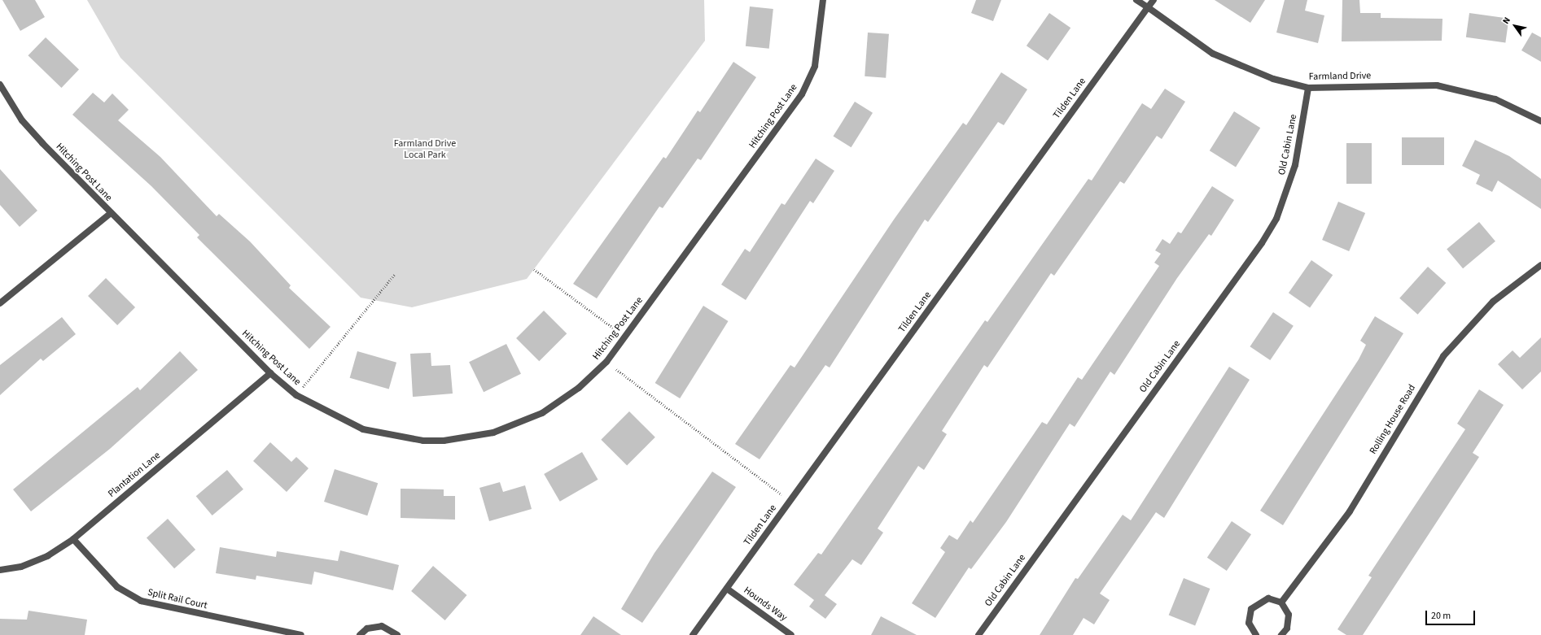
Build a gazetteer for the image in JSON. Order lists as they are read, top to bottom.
{
  "streets": {
    "street": [
      "Farmland Drive",
      "Tilden Lane",
      "Hitching Post Lane",
      "Old Cabin Lane",
      "Rolling House Road",
      "Plantation Lane",
      "Split Rail Court",
      "Hounds Way"
    ]
  },
  "crossings": [
    ["Farmland Drive", "Tilden Lane"],
    ["Farmland Drive", "Old Cabin Lane"],
    ["Tilden Lane", "Hounds Way"],
    ["Hitching Post Lane", "Plantation Lane"],
    ["Plantation Lane", "Split Rail Court"]
  ],
  "parks": ["Farmland Drive Local Park"],
  "scale_bar": "20 m",
  "north": "top left"
}
